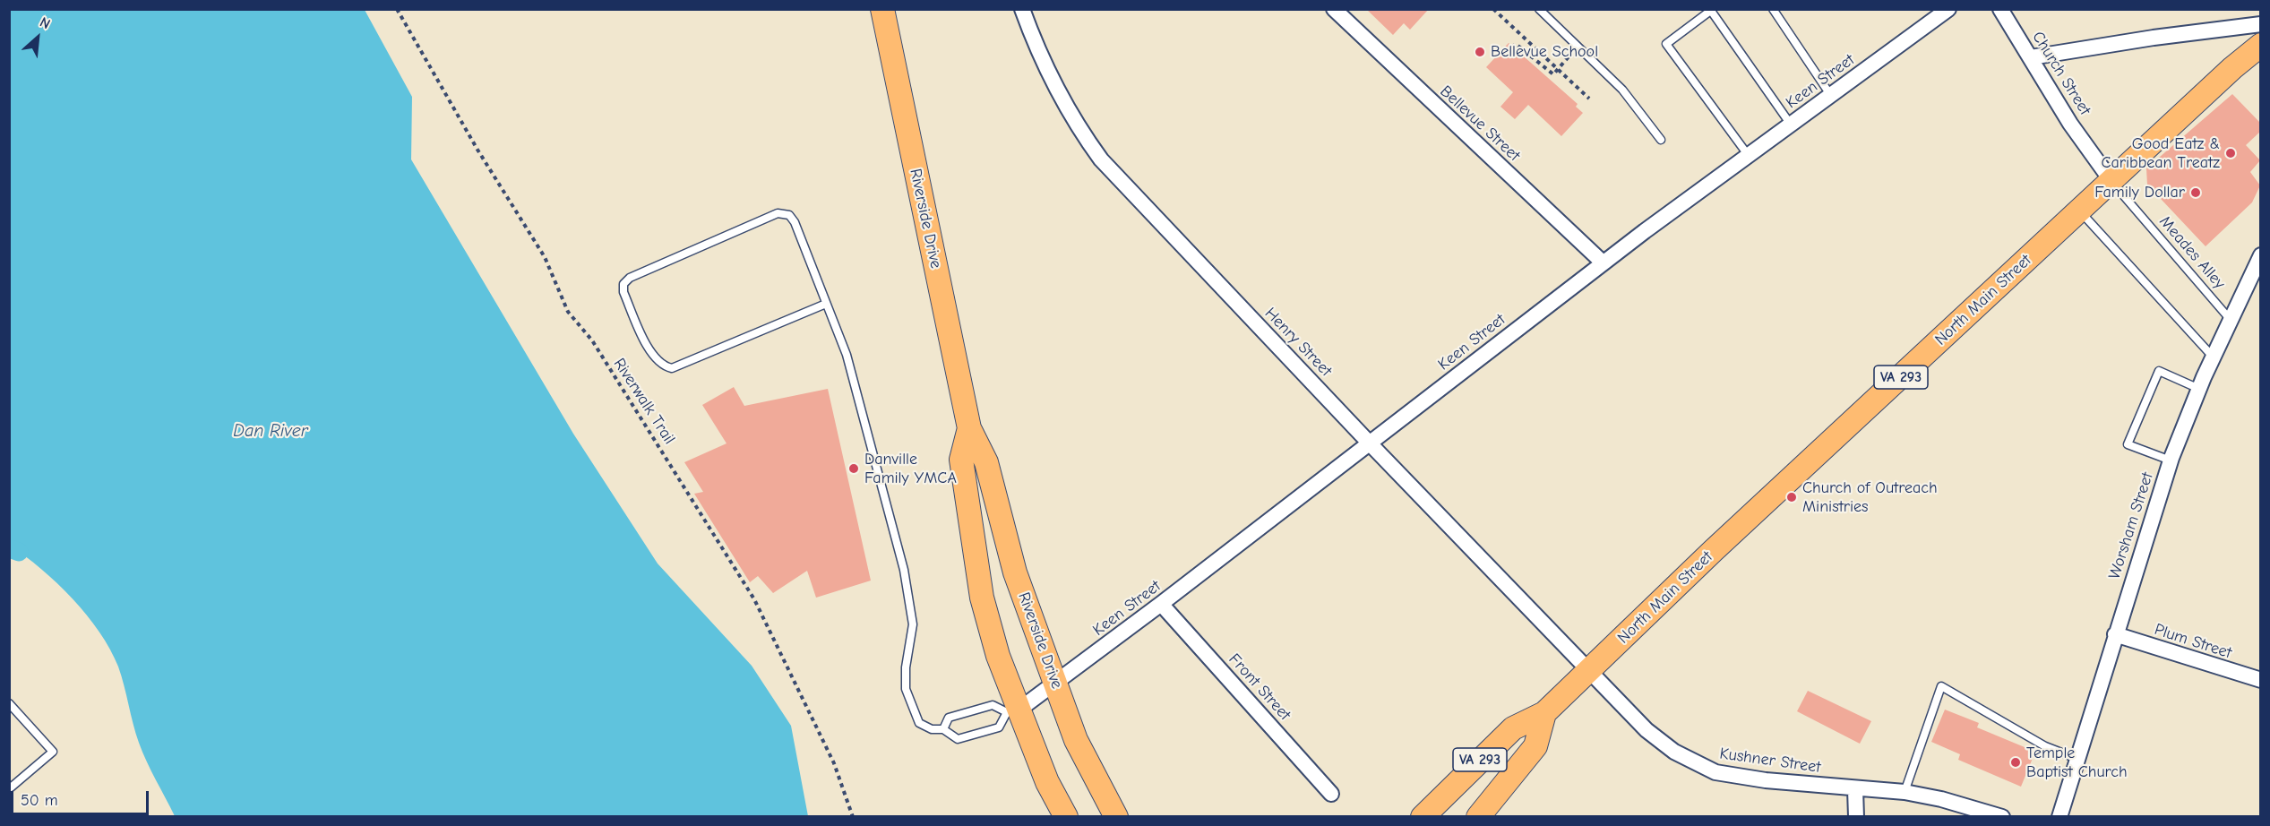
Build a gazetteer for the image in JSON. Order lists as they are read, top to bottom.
{
  "streets": {
    "main road": ["Riverside Drive", "North Main Street", "VA 293"],
    "street": [
      "Church Street",
      "Keen Street",
      "Bellevue Street",
      "Henry Street",
      "Worsham Street",
      "Plum Street",
      "Front Street",
      "Kushner Street"
    ],
    "lane": ["Meades Alley"],
    "path": ["Riverwalk Trail"]
  },
  "crossings": [
    ["Church Street", "Meades Alley"],
    ["Church Street", "North Main Street"],
    ["Keen Street", "Bellevue Street"],
    ["Keen Street", "Riverside Drive"],
    ["Keen Street", "Henry Street"],
    ["Keen Street", "Front Street"],
    ["Meades Alley", "North Main Street"],
    ["Meades Alley", "Worsham Street"],
    ["North Main Street", "Henry Street"],
    ["North Main Street", "Kushner Street"],
    ["Henry Street", "Kushner Street"],
    ["Worsham Street", "Plum Street"]
  ],
  "water": ["Dan River"],
  "places": [
    "Bellevue School",
    "Good Eatz & Caribbean Treatz",
    "Family Dollar",
    "Danville Family YMCA",
    "Church of Outreach Ministries",
    "Temple Baptist Church"
  ],
  "scale_bar": "50 m",
  "north": "top right"
}
